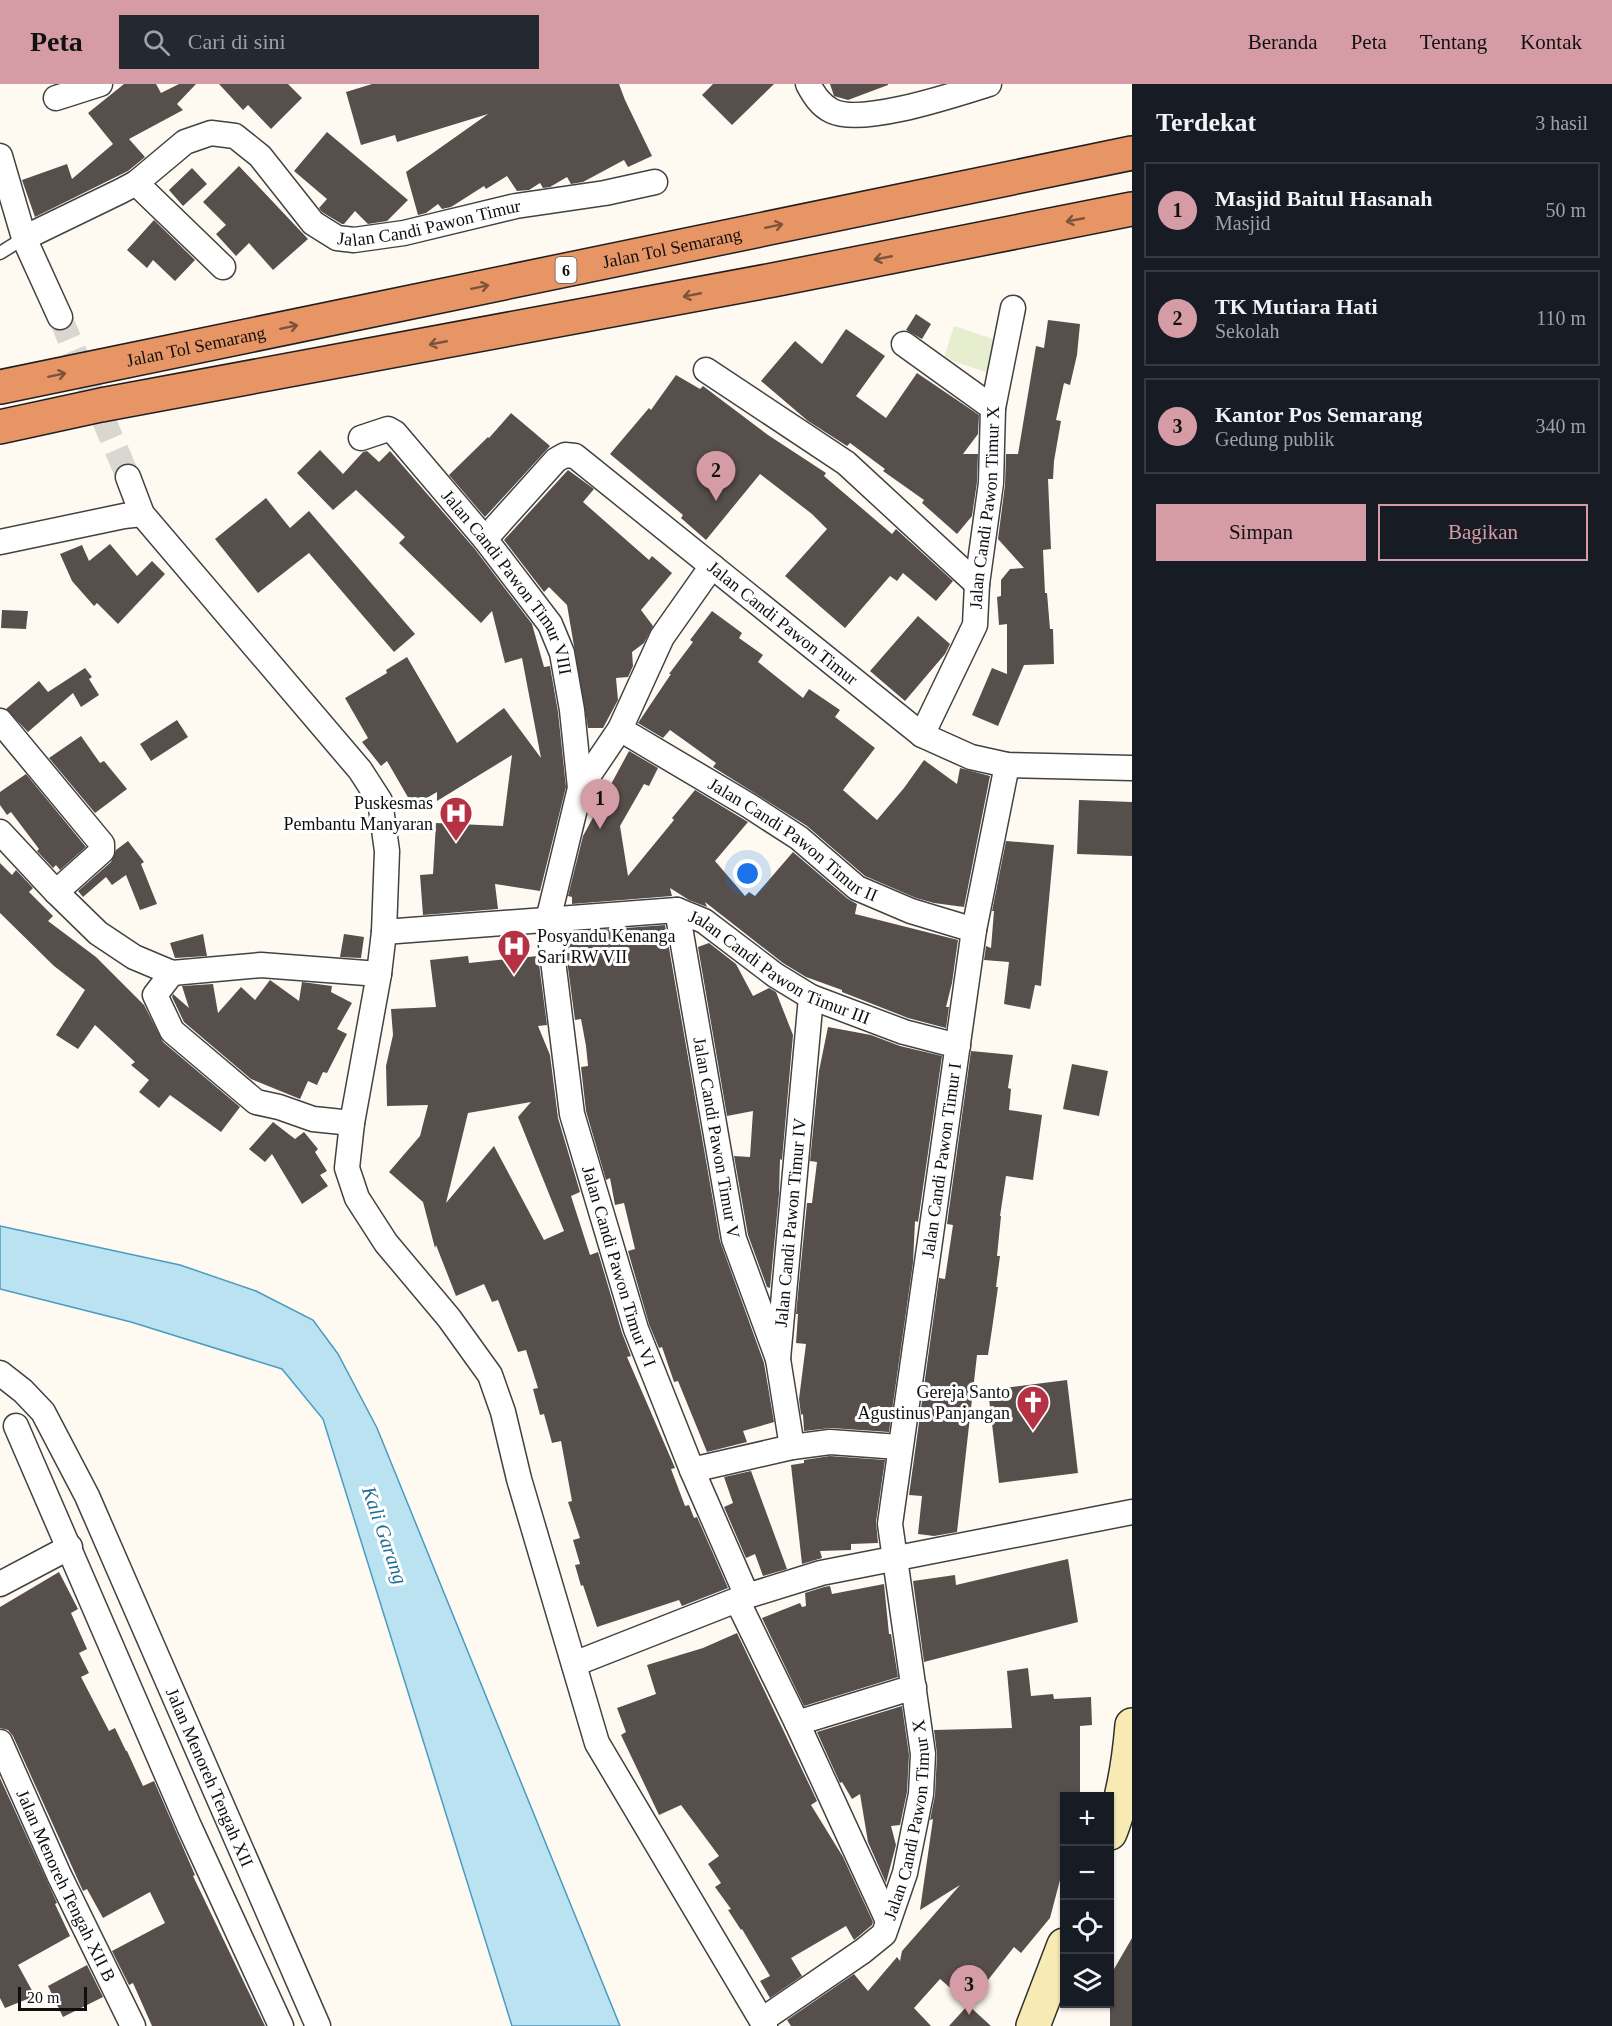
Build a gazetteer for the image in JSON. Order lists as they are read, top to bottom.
{
  "streets": {
    "highway": ["Jalan Tol Semarang", "6"],
    "street": [
      "Jalan Candi Pawon Timur",
      "Jalan Candi Pawon Timur X",
      "Jalan Candi Pawon Timur VIII",
      "Jalan Candi Pawon Timur II",
      "Jalan Candi Pawon Timur III",
      "Jalan Candi Pawon Timur V",
      "Jalan Candi Pawon Timur I",
      "Jalan Candi Pawon Timur IV",
      "Jalan Candi Pawon Timur VI",
      "Jalan Menoreh Tengah XII",
      "Jalan Menoreh Tengah XII B"
    ]
  },
  "crossings": [
    ["Jalan Candi Pawon Timur", "Jalan Candi Pawon Timur X"],
    ["Jalan Candi Pawon Timur", "Jalan Candi Pawon Timur VIII"],
    ["Jalan Candi Pawon Timur", "Jalan Candi Pawon Timur I"],
    ["Jalan Candi Pawon Timur X", "Jalan Candi Pawon Timur I"],
    ["Jalan Candi Pawon Timur X", "Jalan Candi Pawon Timur VI"],
    ["Jalan Candi Pawon Timur VIII", "Jalan Candi Pawon Timur II"],
    ["Jalan Candi Pawon Timur VIII", "Jalan Candi Pawon Timur III"],
    ["Jalan Candi Pawon Timur VIII", "Jalan Candi Pawon Timur VI"],
    ["Jalan Candi Pawon Timur II", "Jalan Candi Pawon Timur I"],
    ["Jalan Candi Pawon Timur III", "Jalan Candi Pawon Timur V"],
    ["Jalan Candi Pawon Timur III", "Jalan Candi Pawon Timur I"],
    ["Jalan Candi Pawon Timur III", "Jalan Candi Pawon Timur IV"],
    ["Jalan Candi Pawon Timur III", "Jalan Candi Pawon Timur VI"],
    ["Jalan Candi Pawon Timur V", "Jalan Candi Pawon Timur IV"]
  ],
  "water": ["Kali Garang"],
  "places": {
    "hospital": ["Puskesmas Pembantu Manyaran", "Posyandu Kenanga Sari RW VII"],
    "church": ["Gereja Santo Agustinus Panjangan"]
  },
  "scale_bar": "20 m",
  "page": {
    "header": "Peta",
    "search": "Cari di sini",
    "nav": [
      "Beranda",
      "Peta",
      "Tentang",
      "Kontak"
    ],
    "heading": ["Terdekat", "3 hasil"],
    "list": [
      {
        "mark": "1",
        "name": "Masjid Baitul Hasanah",
        "note": "Masjid",
        "value": "50 m"
      },
      {
        "mark": "2",
        "name": "TK Mutiara Hati",
        "note": "Sekolah",
        "value": "110 m"
      },
      {
        "mark": "3",
        "name": "Kantor Pos Semarang",
        "note": "Gedung publik",
        "value": "340 m"
      }
    ],
    "pins": ["2", "1", "3"],
    "buttons": ["Simpan", "Bagikan"],
    "map_buttons": ["+", "−"],
    "scale": "20 m"
  }
}
